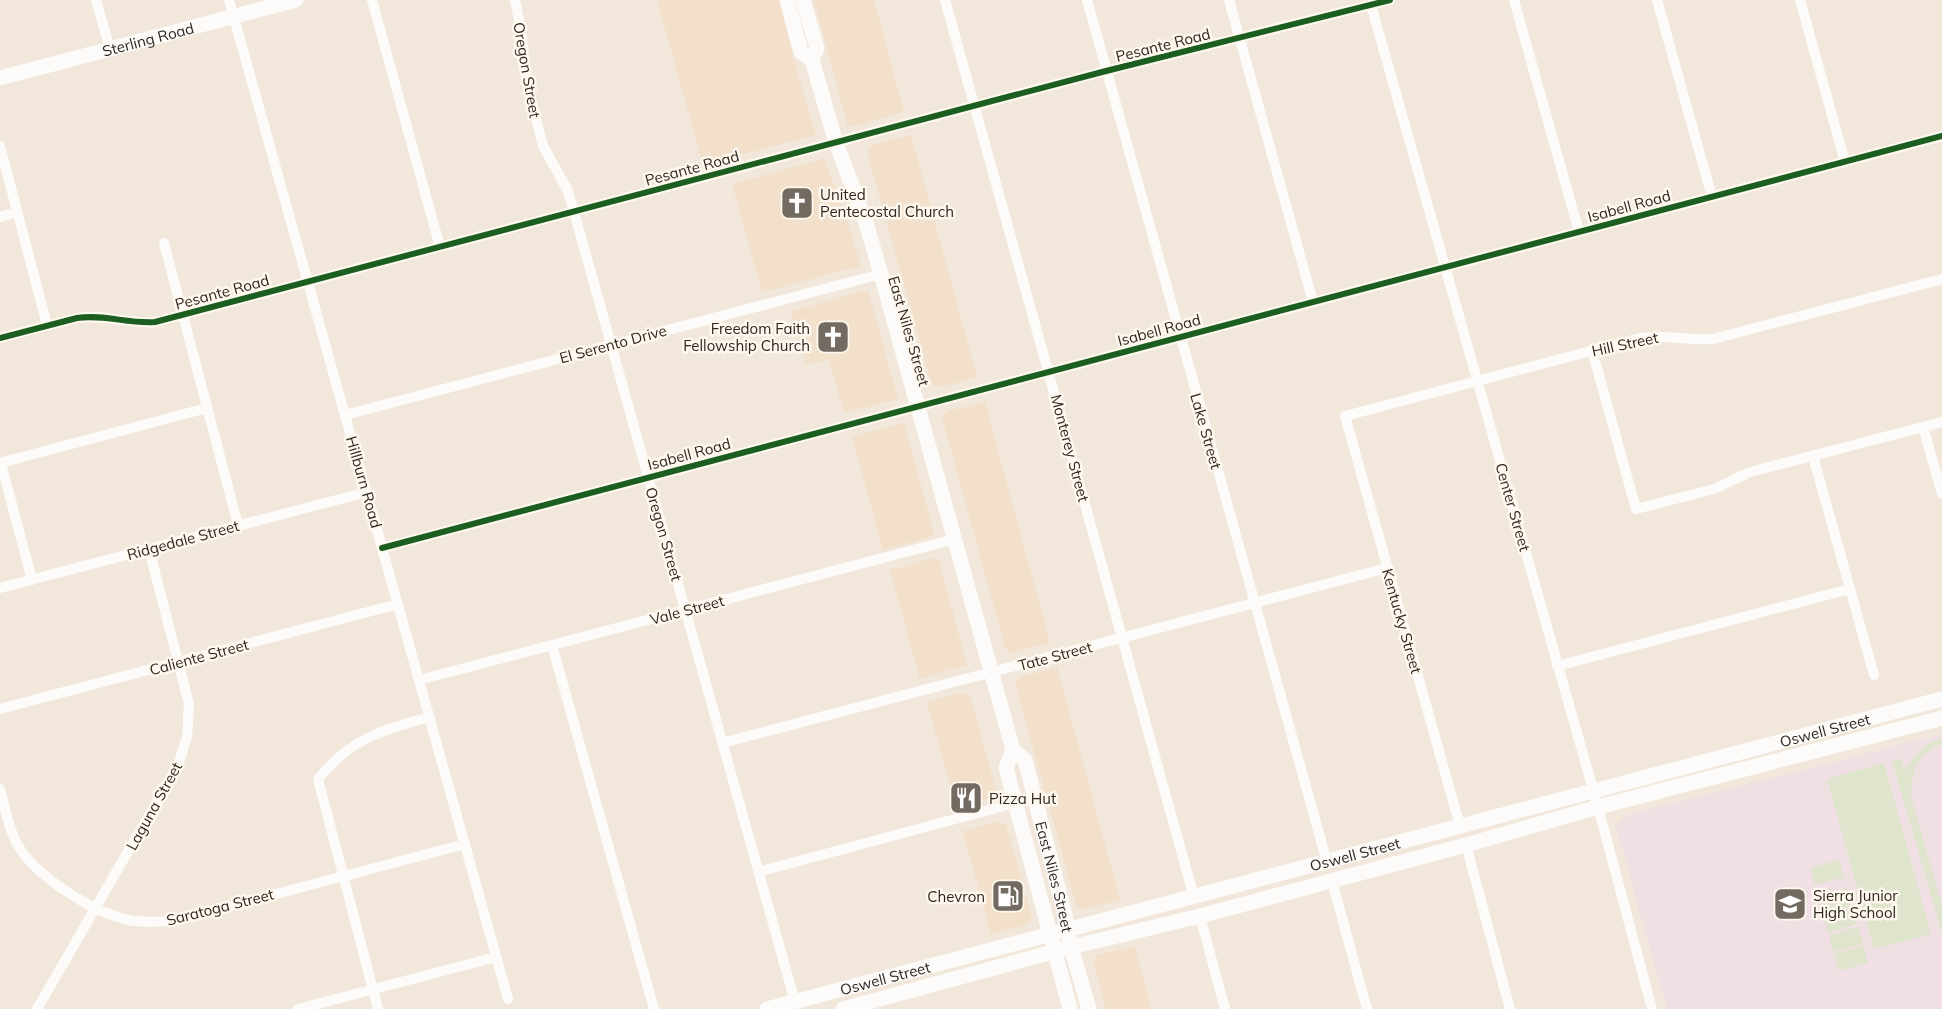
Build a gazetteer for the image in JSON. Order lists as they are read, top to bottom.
{
  "streets": {
    "main road": ["Sterling Road", "East Niles Street", "Oswell Street"],
    "street": [
      "Pesante Road",
      "Oregon Street",
      "Isabell Road",
      "El Serento Drive",
      "Hill Street",
      "Lake Street",
      "Monterey Street",
      "Hillburn Road",
      "Center Street",
      "Ridgedale Street",
      "Vale Street",
      "Kentucky Street",
      "Tate Street",
      "Caliente Street",
      "Laguna Street",
      "Saratoga Street"
    ]
  },
  "crossings": [
    ["Sterling Road", "Hillburn Road"],
    ["Pesante Road", "Oregon Street"],
    ["Pesante Road", "East Niles Street"],
    ["Pesante Road", "Lake Street"],
    ["Pesante Road", "Monterey Street"],
    ["Pesante Road", "Hillburn Road"],
    ["Pesante Road", "Center Street"],
    ["Oregon Street", "Isabell Road"],
    ["Oregon Street", "El Serento Drive"],
    ["Oregon Street", "Vale Street"],
    ["Oregon Street", "Tate Street"],
    ["Oregon Street", "Oswell Street"],
    ["Isabell Road", "East Niles Street"],
    ["Isabell Road", "Lake Street"],
    ["Isabell Road", "Monterey Street"],
    ["Isabell Road", "Hillburn Road"],
    ["Isabell Road", "Center Street"],
    ["East Niles Street", "El Serento Drive"],
    ["East Niles Street", "Vale Street"],
    ["East Niles Street", "Tate Street"],
    ["East Niles Street", "Oswell Street"],
    ["El Serento Drive", "Hillburn Road"],
    ["Hill Street", "Center Street"],
    ["Hill Street", "Kentucky Street"],
    ["Lake Street", "Tate Street"],
    ["Lake Street", "Oswell Street"],
    ["Monterey Street", "Tate Street"],
    ["Monterey Street", "Oswell Street"],
    ["Hillburn Road", "Ridgedale Street"],
    ["Hillburn Road", "Vale Street"],
    ["Hillburn Road", "Caliente Street"],
    ["Hillburn Road", "Saratoga Street"],
    ["Center Street", "Oswell Street"],
    ["Ridgedale Street", "Laguna Street"],
    ["Kentucky Street", "Tate Street"],
    ["Kentucky Street", "Oswell Street"],
    ["Caliente Street", "Laguna Street"],
    ["Laguna Street", "Saratoga Street"]
  ],
  "places": {
    "church": ["United Pentecostal Church", "Freedom Faith Fellowship Church"],
    "restaurant": ["Pizza Hut"],
    "fuel station": ["Chevron"],
    "school or university": ["Sierra Junior High School"]
  }
}
